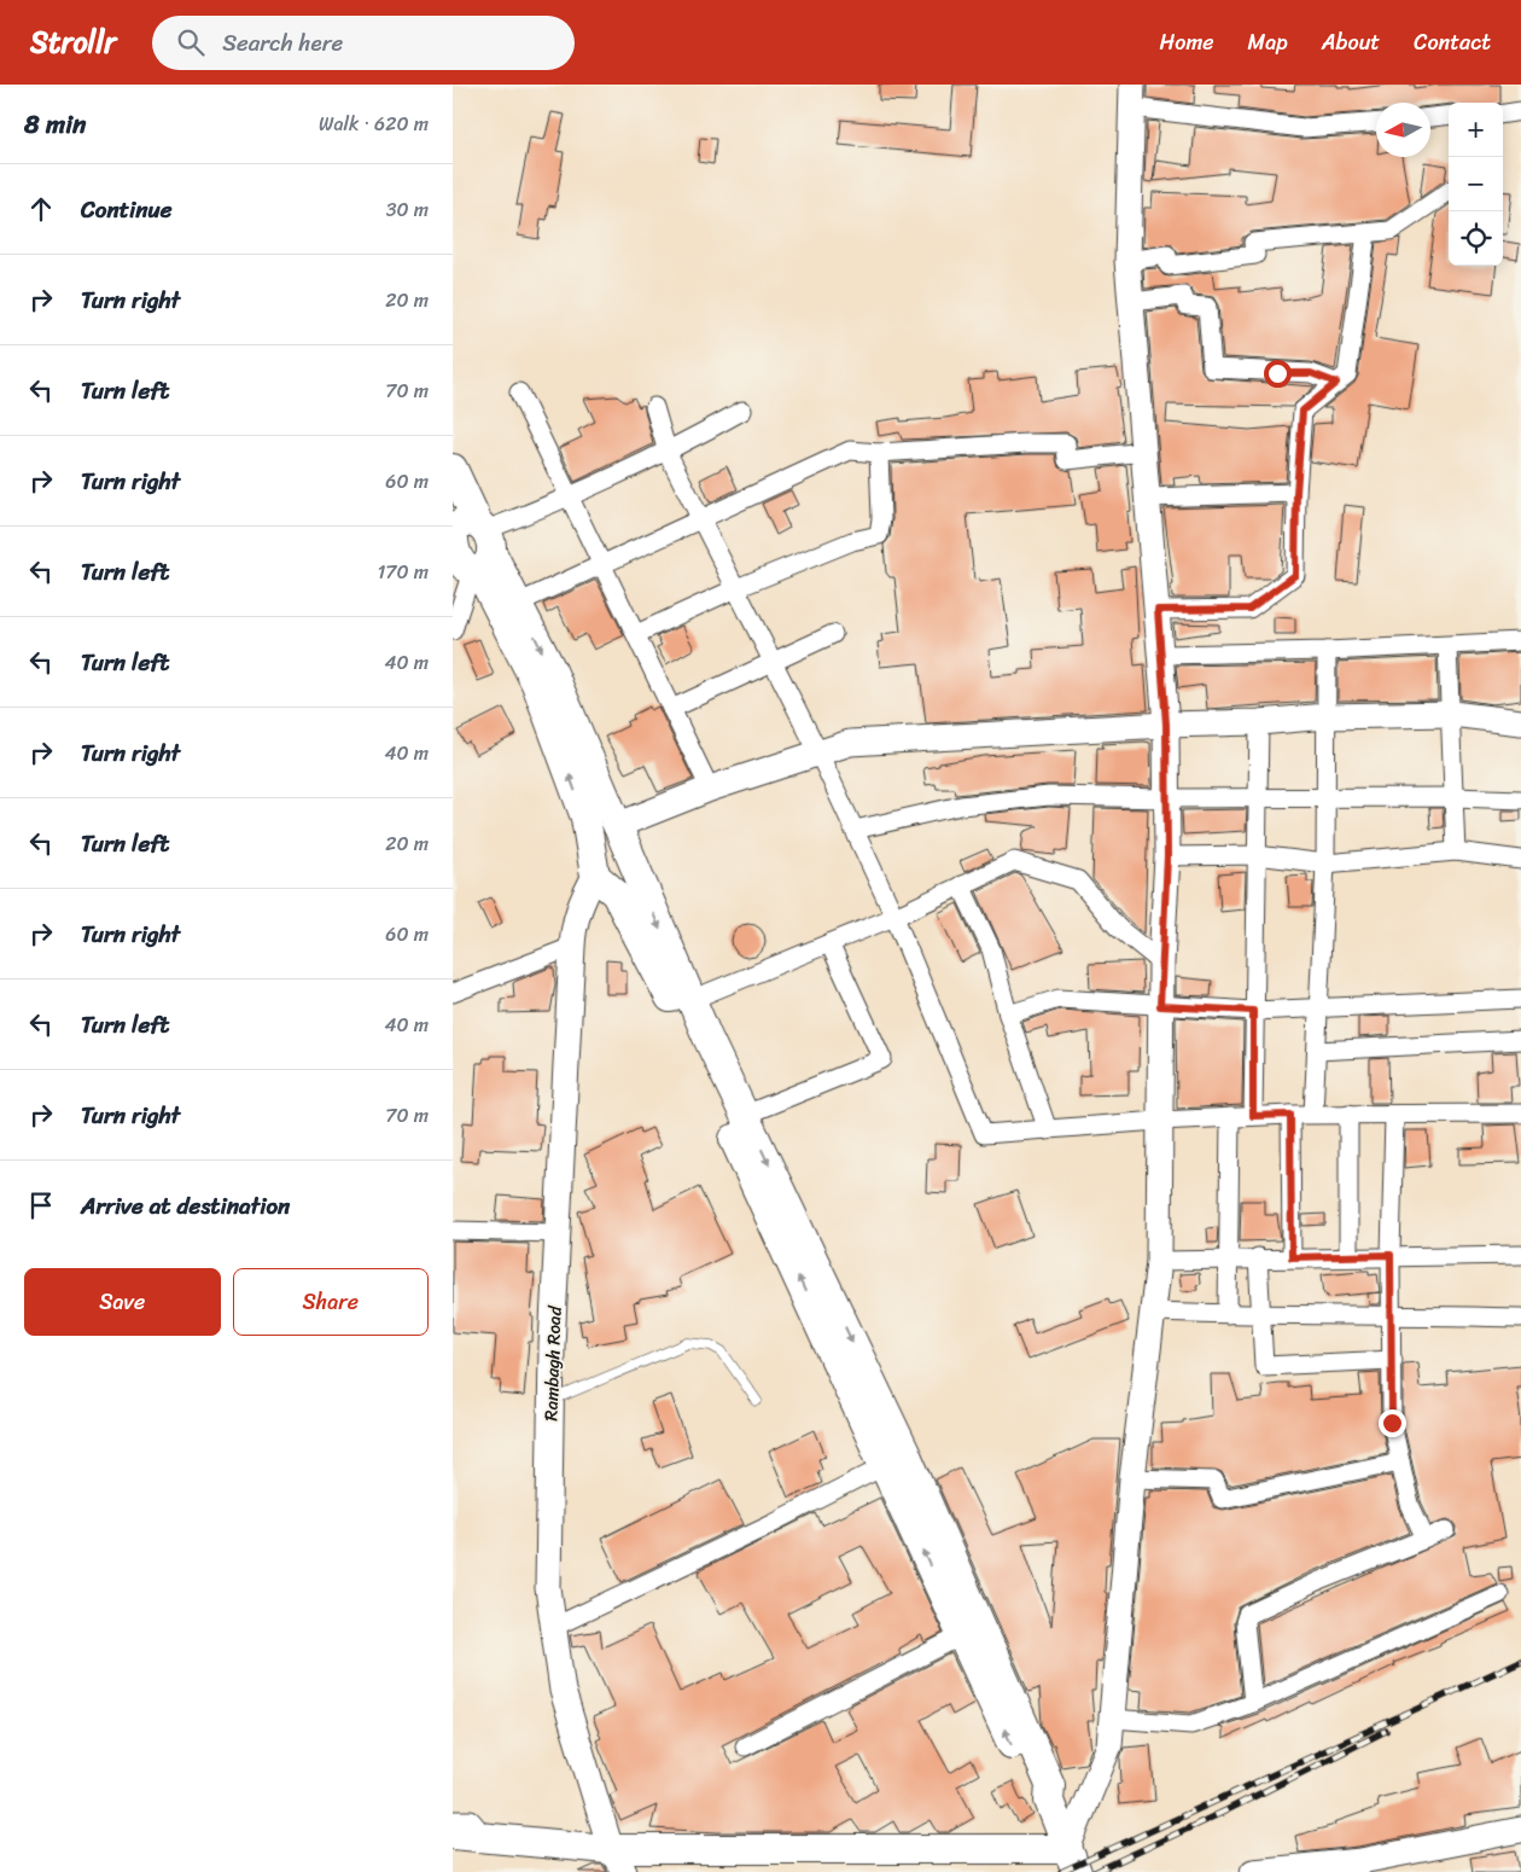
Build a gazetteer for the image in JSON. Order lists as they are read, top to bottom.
{
  "streets": {
    "street": ["Rambagh Road"]
  },
  "north": "left",
  "page": {
    "header": "Strollr",
    "search": "Search here",
    "nav": [
      "Home",
      "Map",
      "About",
      "Contact"
    ],
    "heading": ["8 min", "Walk · 620 m"],
    "map_buttons": ["+", "−"],
    "list": [
      ["Continue", "30 m"],
      ["Turn right", "20 m"],
      ["Turn left", "70 m"],
      ["Turn right", "60 m"],
      ["Turn left", "170 m"],
      ["Turn left", "40 m"],
      ["Turn right", "40 m"],
      ["Turn left", "20 m"],
      ["Turn right", "60 m"],
      ["Turn left", "40 m"],
      ["Turn right", "70 m"],
      "Arrive at destination"
    ],
    "buttons": ["Save", "Share"]
  }
}
